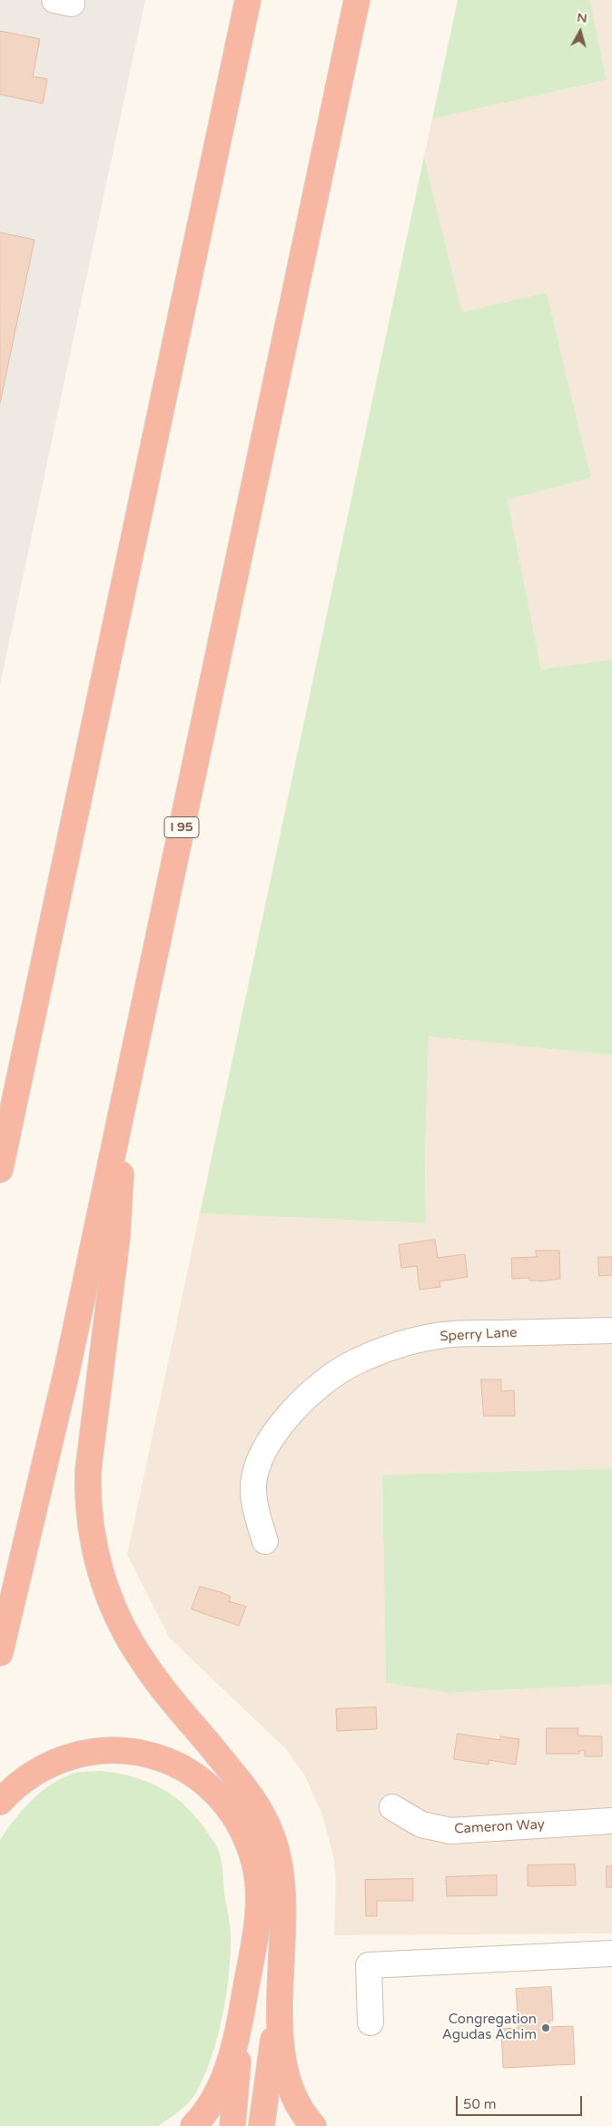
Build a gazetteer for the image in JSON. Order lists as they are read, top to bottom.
{
  "streets": {
    "highway": ["I 95"],
    "street": ["Sperry Lane", "Cameron Way"]
  },
  "places": ["Congregation Agudas Achim"],
  "scale_bar": "50 m",
  "north": "top"
}
